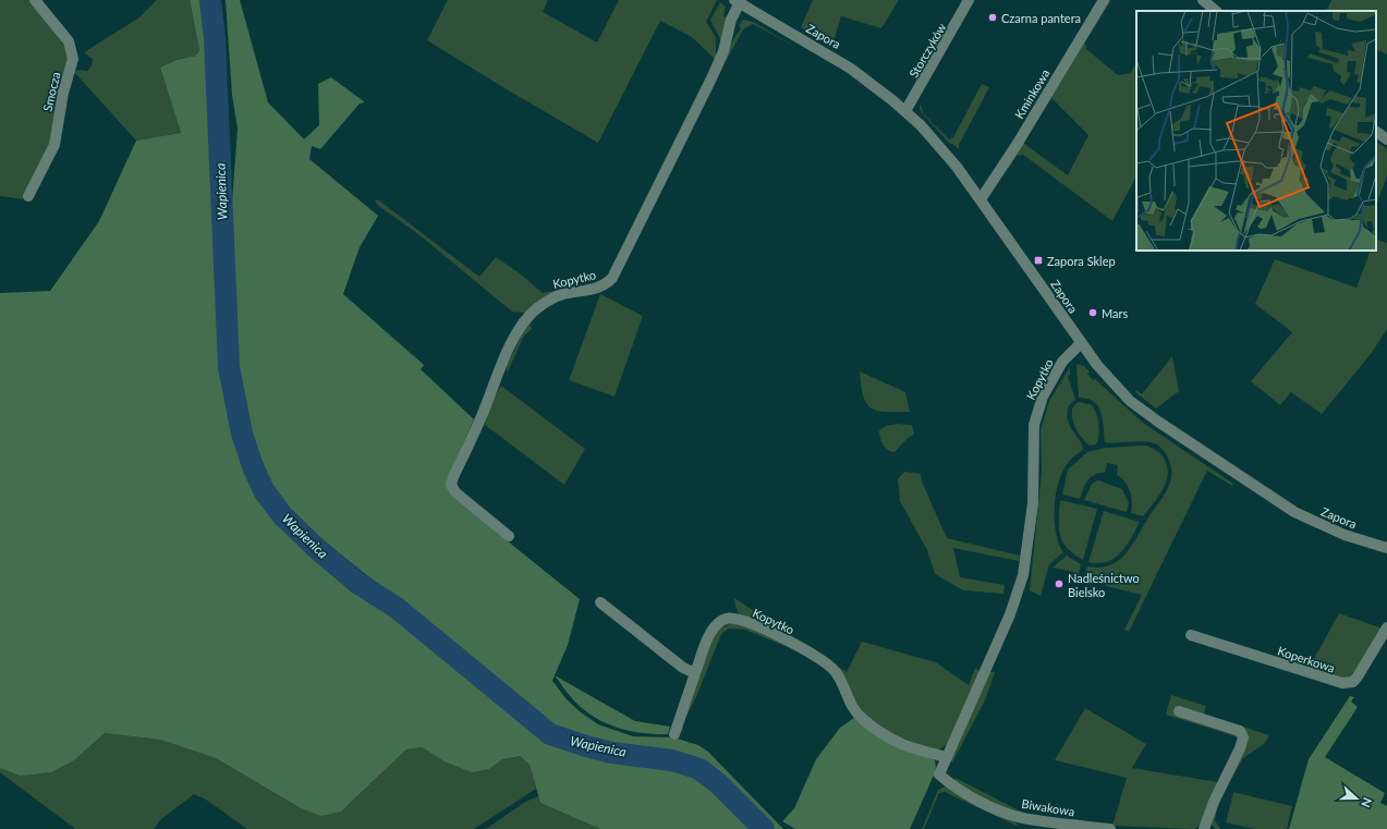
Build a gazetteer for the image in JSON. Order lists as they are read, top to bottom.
{
  "streets": {
    "street": [
      "Zapora",
      "Storczyków",
      "Smocza",
      "Kminkowa",
      "Kopytko",
      "Koperkowa",
      "Biwakowa"
    ]
  },
  "crossings": [
    ["Zapora", "Storczyków"],
    ["Zapora", "Kminkowa"],
    ["Zapora", "Kopytko"],
    ["Kopytko", "Biwakowa"]
  ],
  "water": ["Wapienica"],
  "places": {
    "other": ["Czarna pantera", "Mars", "Nadleśnictwo Bielsko"],
    "transit": ["Zapora Sklep"]
  },
  "north": "right"
}
